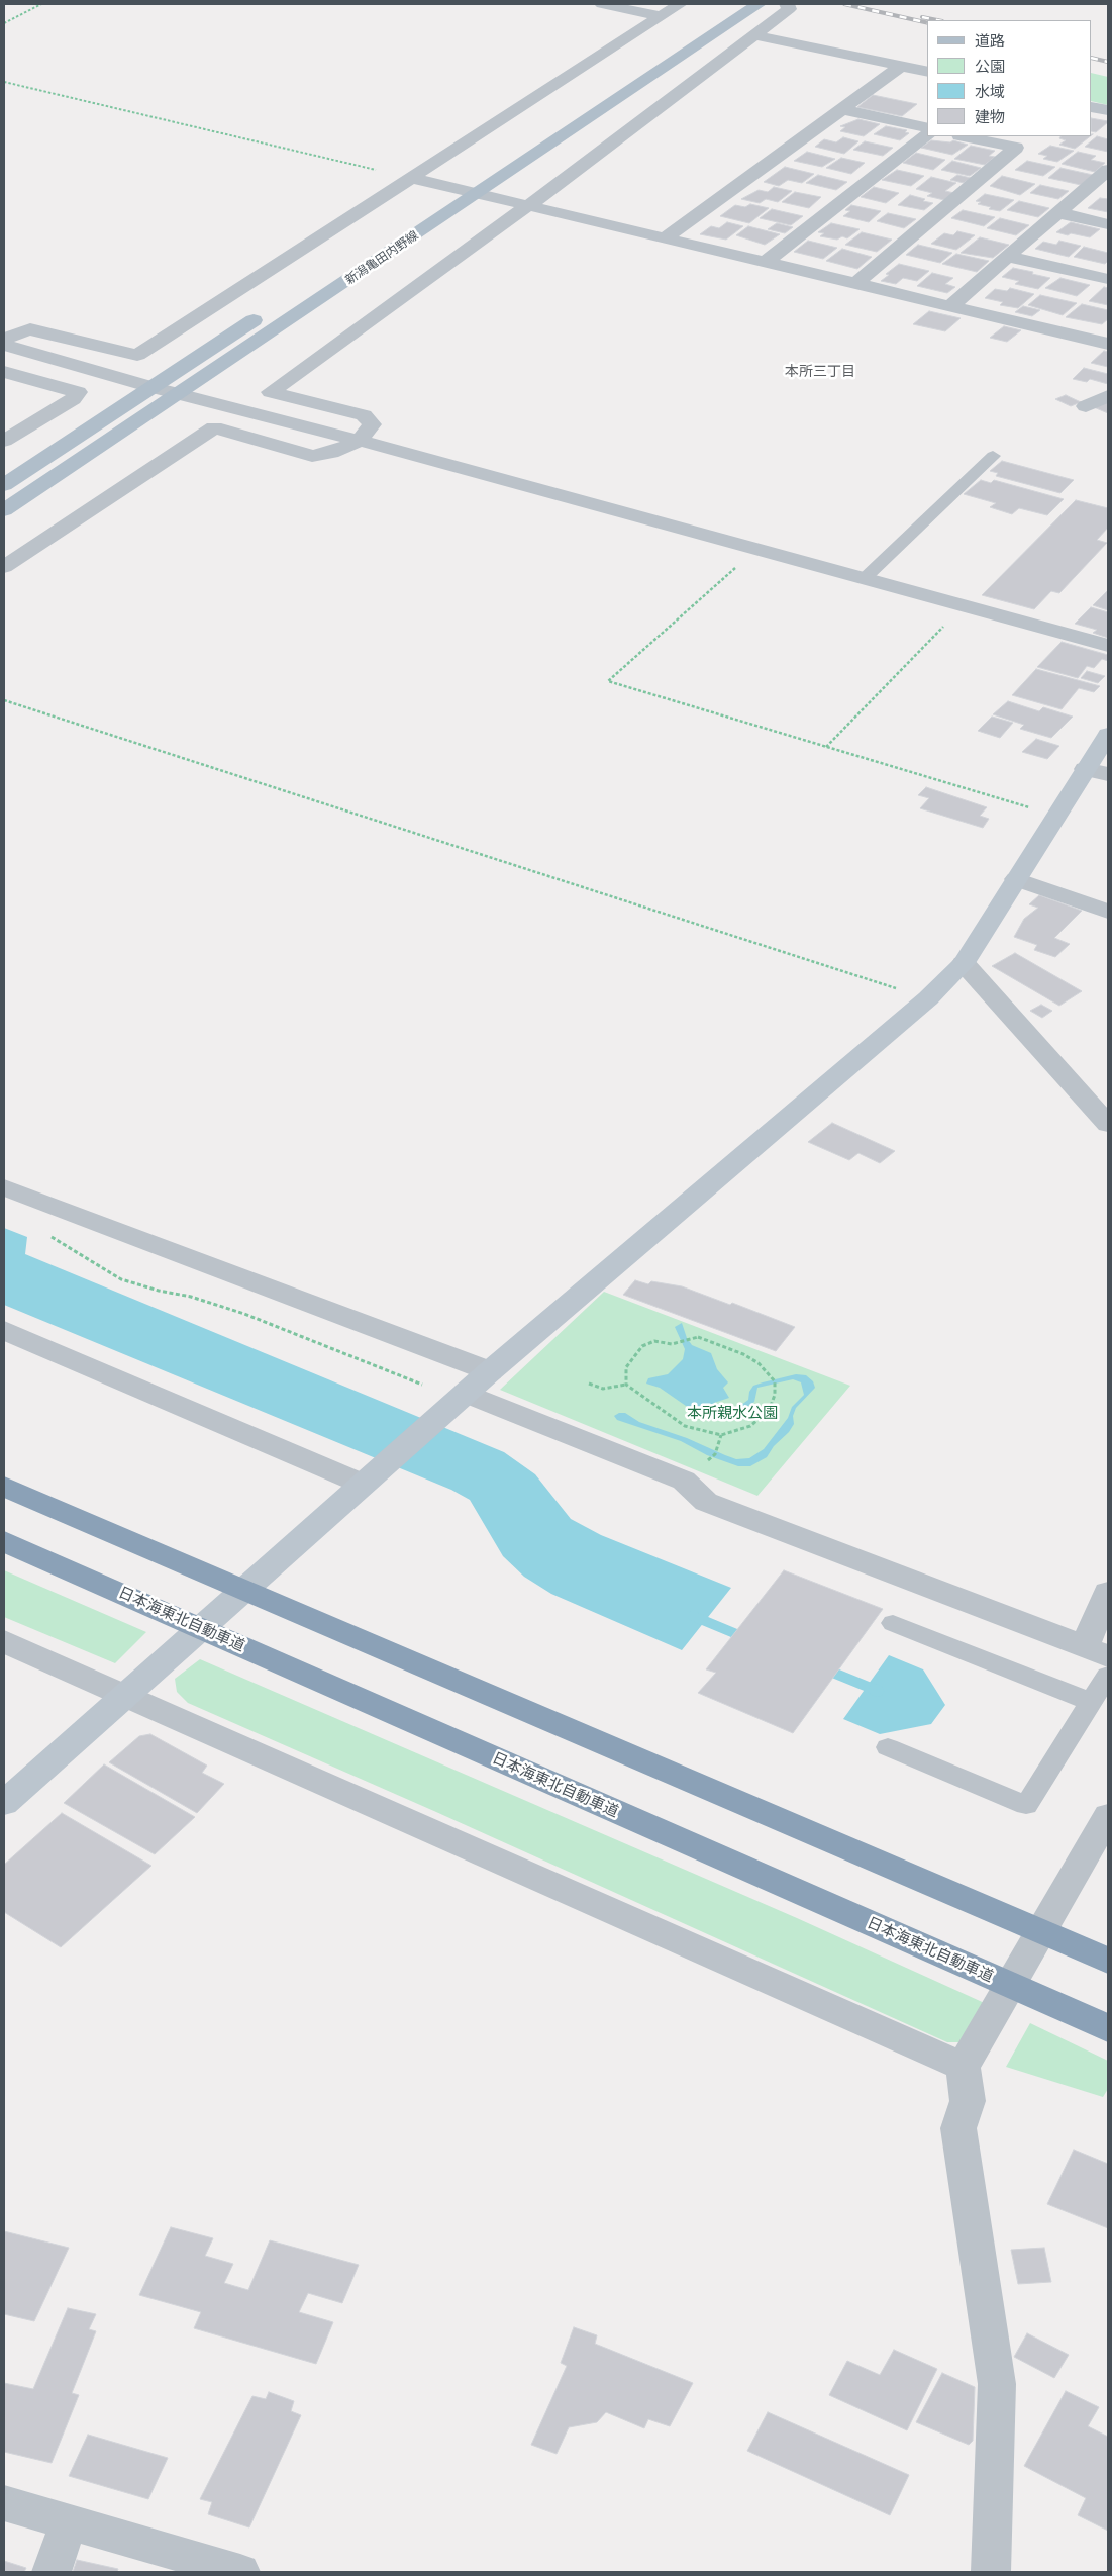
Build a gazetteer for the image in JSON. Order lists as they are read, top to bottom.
{
  "streets": {
    "highway": ["日本海東北自動車道"],
    "main road": ["新潟亀田内野線"]
  },
  "districts": ["本所三丁目"],
  "parks": ["本所親水公園"],
  "legend": [
    "道路",
    "公園",
    "水域",
    "建物"
  ]
}
